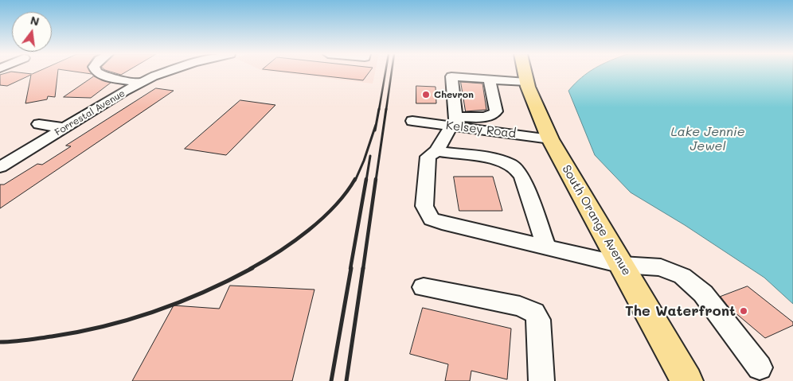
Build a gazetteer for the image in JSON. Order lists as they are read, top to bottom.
{
  "streets": {
    "main road": ["South Orange Avenue"],
    "street": ["Forrestal Avenue", "Kelsey Road"]
  },
  "crossings": [
    ["Kelsey Road", "South Orange Avenue"]
  ],
  "water": ["Lake Jennie Jewel"],
  "places": ["Chevron", "The Waterfront"],
  "north": "top"
}
